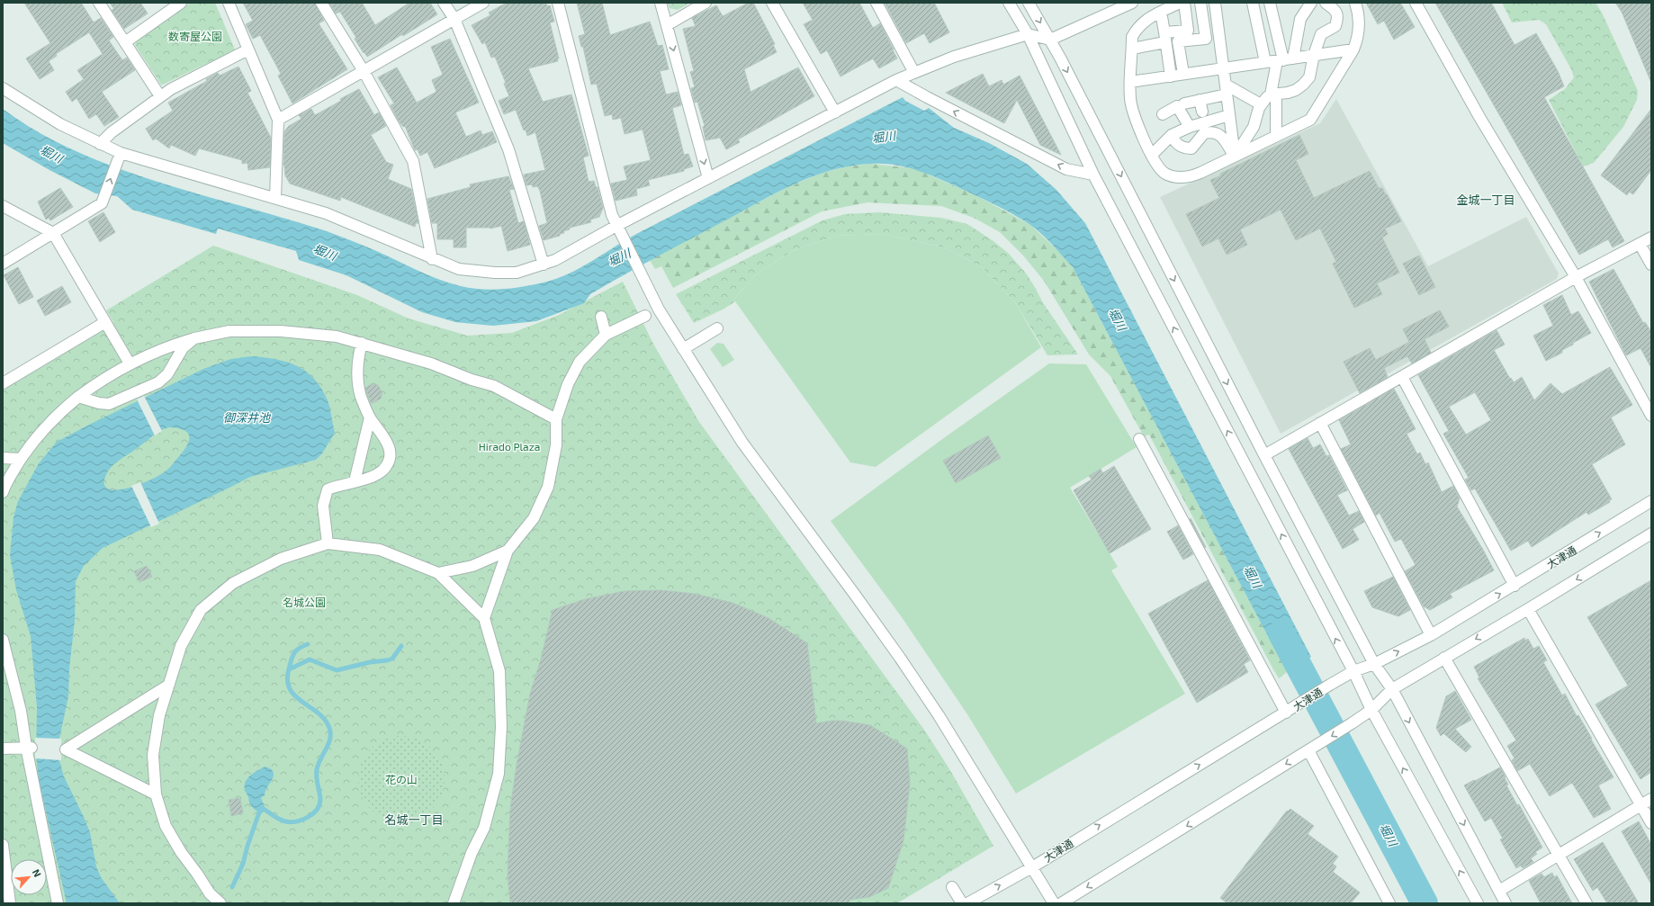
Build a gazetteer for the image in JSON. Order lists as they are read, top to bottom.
{
  "streets": {
    "street": ["大津通"]
  },
  "districts": ["金城一丁目", "名城一丁目"],
  "water": ["堀川", "御深井池"],
  "parks": [
    "数寄屋公園",
    "Hirado Plaza",
    "名城公園",
    "花の山"
  ],
  "north": "top right"
}
